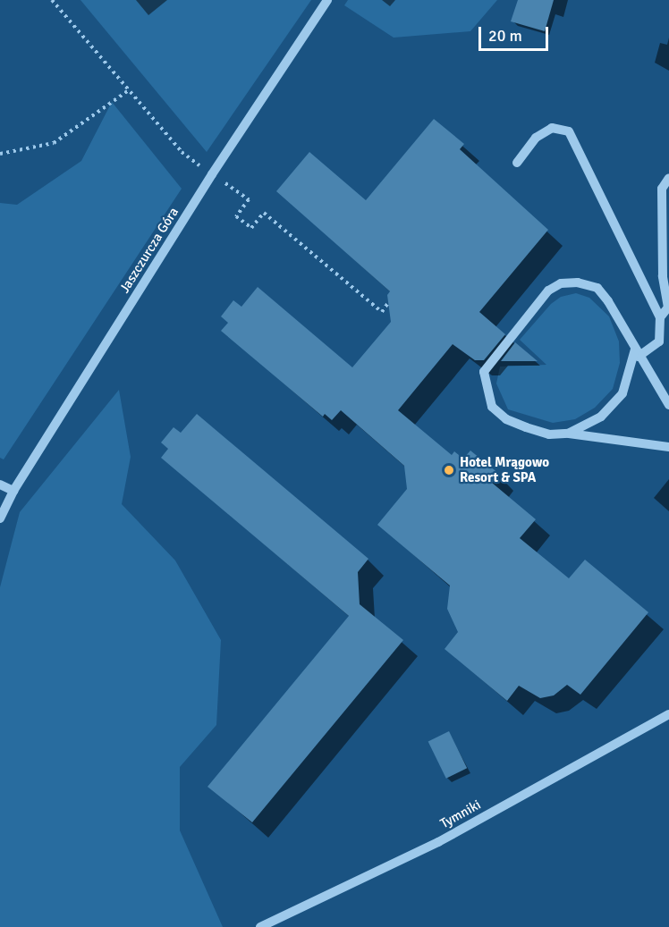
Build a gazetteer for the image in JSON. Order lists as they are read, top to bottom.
{
  "streets": {
    "street": ["Jaszczurcza Góra", "Tymniki"]
  },
  "places": ["Hotel Mrągowo Resort & SPA"],
  "scale_bar": "20 m"
}
